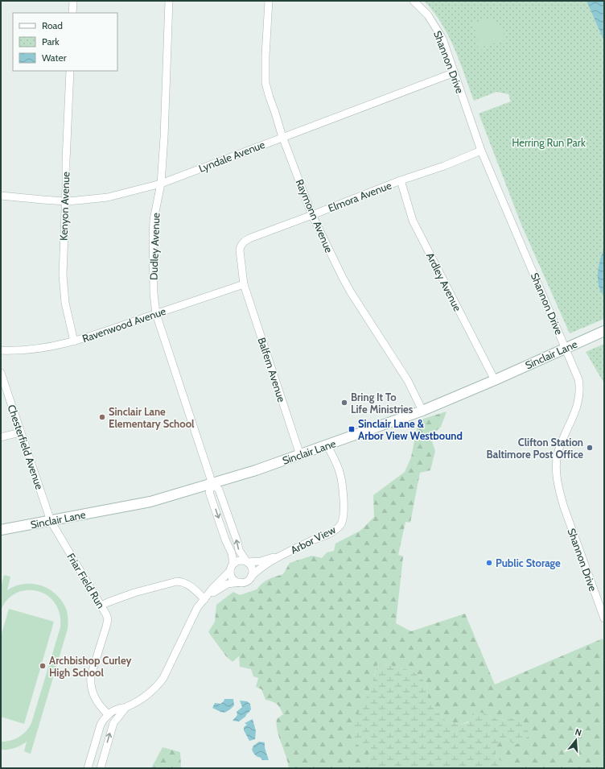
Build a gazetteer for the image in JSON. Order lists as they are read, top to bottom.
{
  "streets": {
    "main road": ["Sinclair Lane"],
    "street": [
      "Shannon Drive",
      "Lyndale Avenue",
      "Elmora Avenue",
      "Kenyon Avenue",
      "Raymonn Avenue",
      "Dudley Avenue",
      "Ardley Avenue",
      "Ravenwood Avenue",
      "Balfern Avenue",
      "Chesterfield Avenue",
      "Arbor View",
      "Friar Field Run"
    ]
  },
  "crossings": [
    ["Shannon Drive", "Lyndale Avenue"],
    ["Shannon Drive", "Elmora Avenue"],
    ["Shannon Drive", "Sinclair Lane"],
    ["Lyndale Avenue", "Kenyon Avenue"],
    ["Lyndale Avenue", "Raymonn Avenue"],
    ["Lyndale Avenue", "Dudley Avenue"],
    ["Elmora Avenue", "Raymonn Avenue"],
    ["Elmora Avenue", "Ardley Avenue"],
    ["Elmora Avenue", "Ravenwood Avenue"],
    ["Elmora Avenue", "Balfern Avenue"],
    ["Kenyon Avenue", "Ravenwood Avenue"],
    ["Raymonn Avenue", "Sinclair Lane"],
    ["Dudley Avenue", "Ravenwood Avenue"],
    ["Dudley Avenue", "Sinclair Lane"],
    ["Ardley Avenue", "Sinclair Lane"],
    ["Ravenwood Avenue", "Balfern Avenue"],
    ["Sinclair Lane", "Balfern Avenue"],
    ["Sinclair Lane", "Chesterfield Avenue"],
    ["Sinclair Lane", "Arbor View"],
    ["Sinclair Lane", "Friar Field Run"],
    ["Chesterfield Avenue", "Friar Field Run"]
  ],
  "parks": ["Herring Run Park"],
  "places": {
    "other": [
      "Bring It To Life Ministries",
      "Sinclair Lane Elementary School",
      "Clifton Station Baltimore Post Office",
      "Public Storage",
      "Archbishop Curley High School"
    ],
    "transit": ["Sinclair Lane & Arbor View Westbound"]
  },
  "legend": ["Road", "Park", "Water"],
  "north": "top"
}
